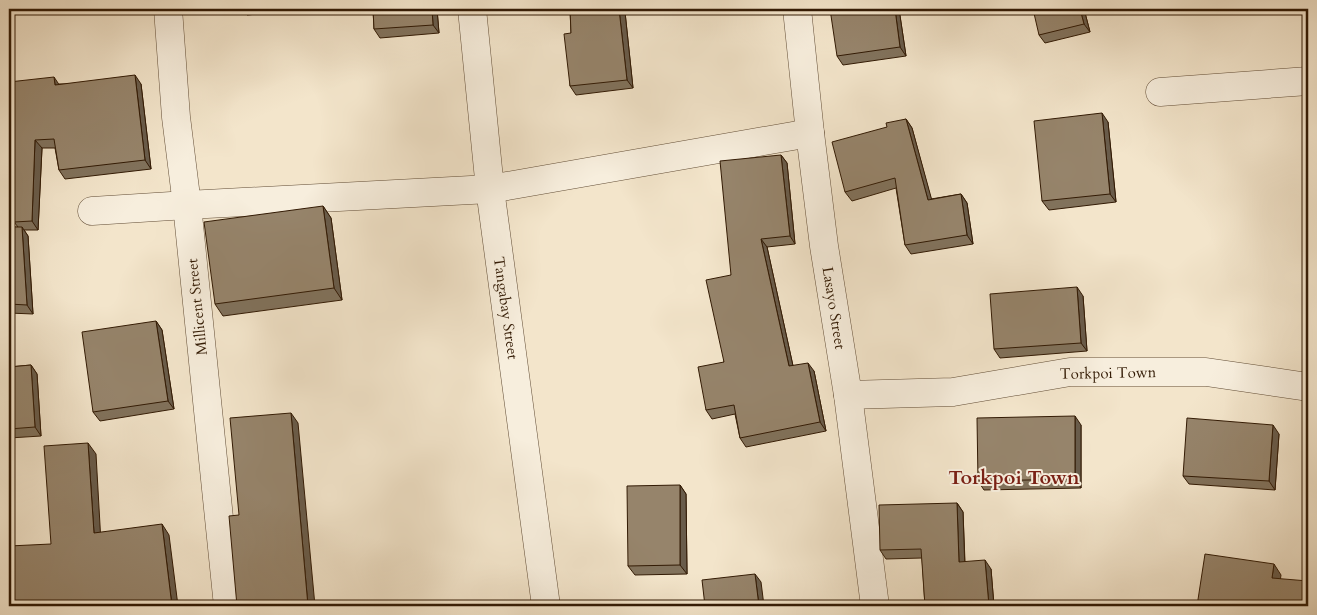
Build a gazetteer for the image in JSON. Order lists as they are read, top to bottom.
{
  "streets": {
    "street": [
      "Millicent Street",
      "Tangabay Street",
      "Lasayo Street",
      "Torkpoi Town"
    ]
  },
  "crossings": [
    ["Lasayo Street", "Torkpoi Town"]
  ],
  "districts": ["Torkpoi Town"]
}
